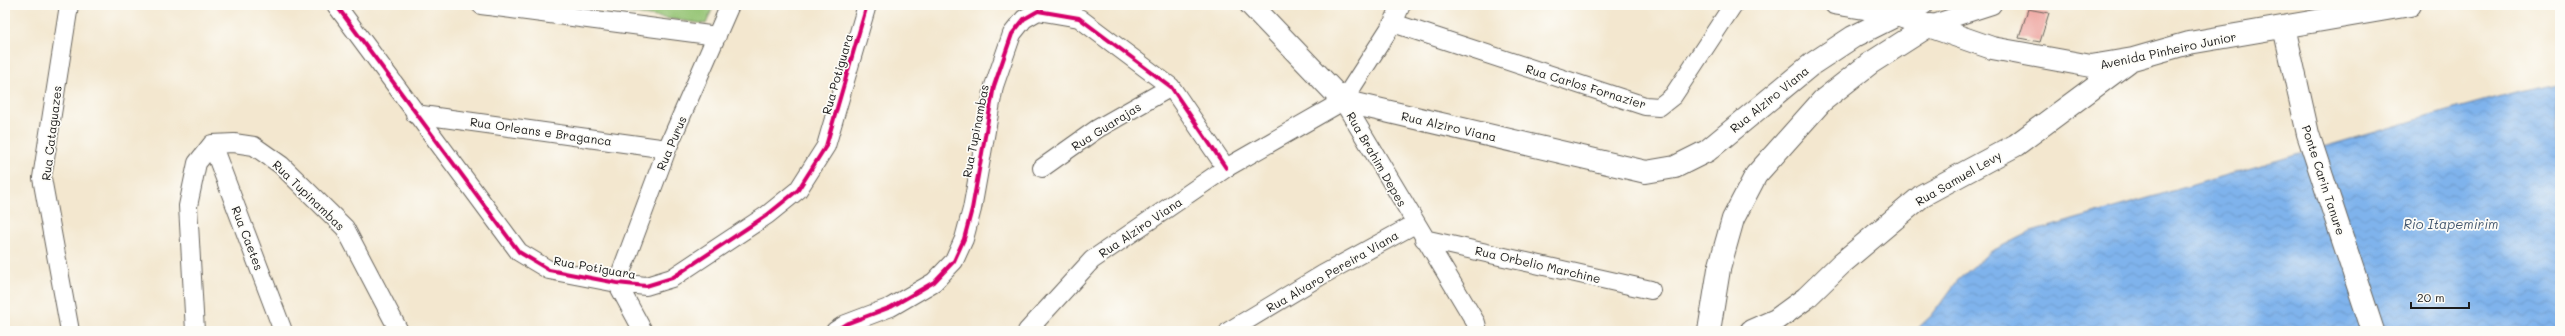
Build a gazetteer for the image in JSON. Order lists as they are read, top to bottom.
{
  "streets": {
    "main road": [
      "Avenida Pinheiro Junior",
      "Rua Alziro Viana",
      "Rua Brahim Depes",
      "Rua Samuel Levy",
      "Ponte Carin Tanure"
    ],
    "street": [
      "Rua Potiguara",
      "Rua Carlos Fornazier",
      "Rua Guarajas",
      "Rua Orleans e Braganca",
      "Rua Tupinambas",
      "Rua Cataguazes",
      "Rua Purus",
      "Rua Caetes",
      "Rua Orbelio Marchine",
      "Rua Alvaro Pereira Viana"
    ]
  },
  "crossings": [
    ["Avenida Pinheiro Junior", "Rua Alziro Viana"],
    ["Avenida Pinheiro Junior", "Rua Samuel Levy"],
    ["Avenida Pinheiro Junior", "Ponte Carin Tanure"],
    ["Rua Potiguara", "Rua Orleans e Braganca"],
    ["Rua Potiguara", "Rua Purus"],
    ["Rua Alziro Viana", "Rua Tupinambas"],
    ["Rua Alziro Viana", "Rua Brahim Depes"],
    ["Rua Guarajas", "Rua Tupinambas"],
    ["Rua Orleans e Braganca", "Rua Purus"],
    ["Rua Tupinambas", "Rua Caetes"],
    ["Rua Brahim Depes", "Rua Orbelio Marchine"],
    ["Rua Brahim Depes", "Rua Alvaro Pereira Viana"],
    ["Rua Orbelio Marchine", "Rua Alvaro Pereira Viana"]
  ],
  "water": ["Rio Itapemirim"],
  "scale_bar": "20 m"
}
